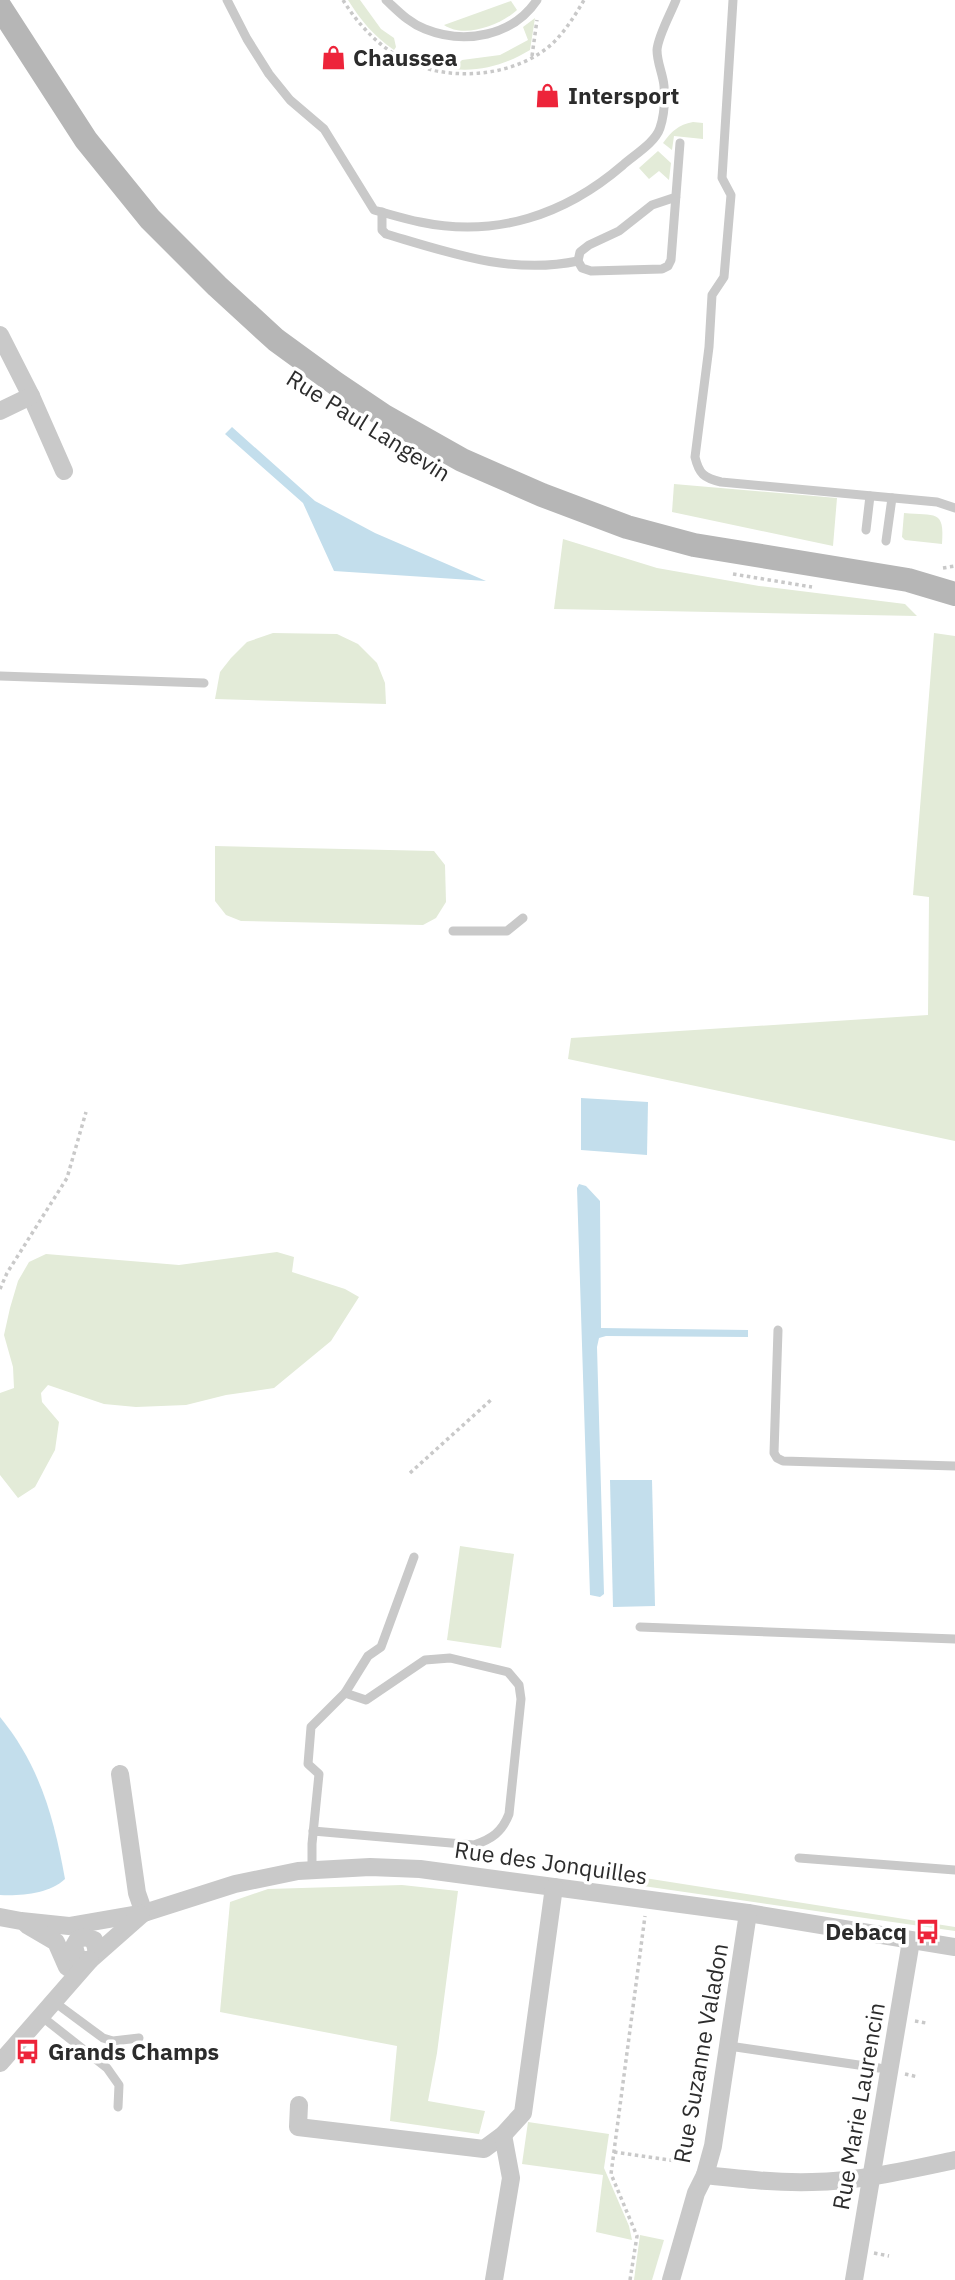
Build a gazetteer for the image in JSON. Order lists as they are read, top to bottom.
{
  "streets": {
    "main road": ["Rue Paul Langevin"],
    "street": ["Rue des Jonquilles", "Rue Suzanne Valadon", "Rue Marie Laurencin"]
  },
  "crossings": [
    ["Rue des Jonquilles", "Rue Suzanne Valadon"],
    ["Rue des Jonquilles", "Rue Marie Laurencin"]
  ],
  "places": {
    "shop": ["Chaussea", "Intersport"],
    "bus stop": ["Debacq", "Grands Champs"]
  }
}
